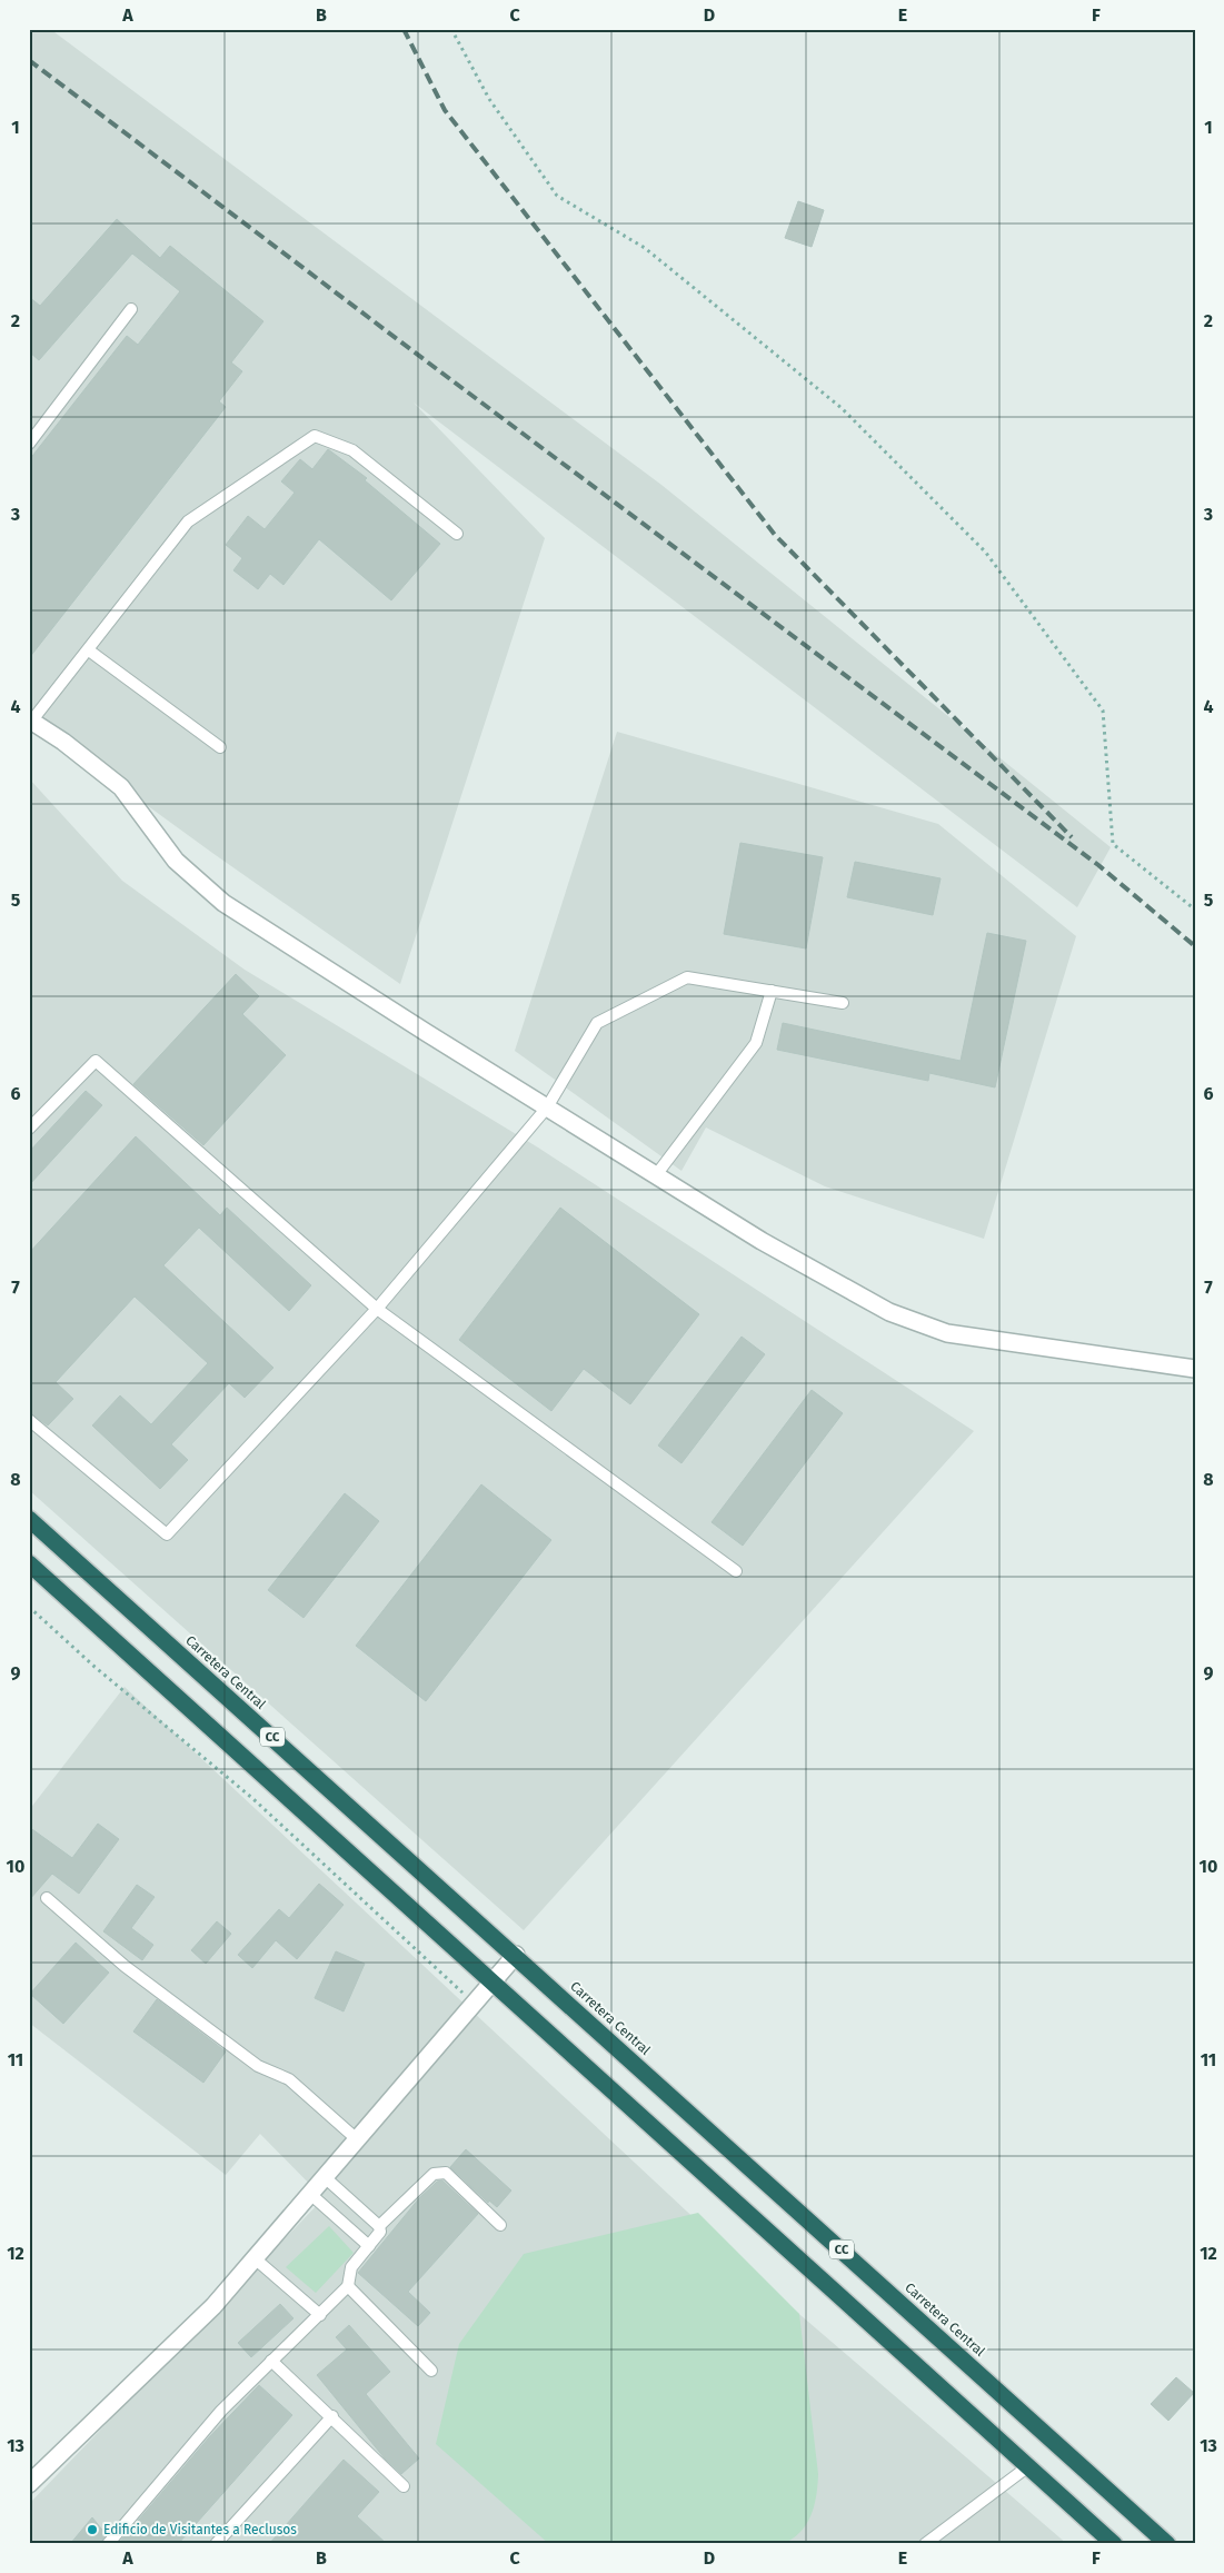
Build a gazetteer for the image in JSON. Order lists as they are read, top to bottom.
{
  "streets": {
    "highway": ["Carretera Central", "CC"]
  },
  "places": ["Edificio de Visitantes a Reclusos"],
  "grid": {
    "columns": [
      "A",
      "B",
      "C",
      "D",
      "E",
      "F"
    ],
    "rows": [
      "1",
      "2",
      "3",
      "4",
      "5",
      "6",
      "7",
      "8",
      "9",
      "10",
      "11",
      "12",
      "13"
    ]
  }
}
